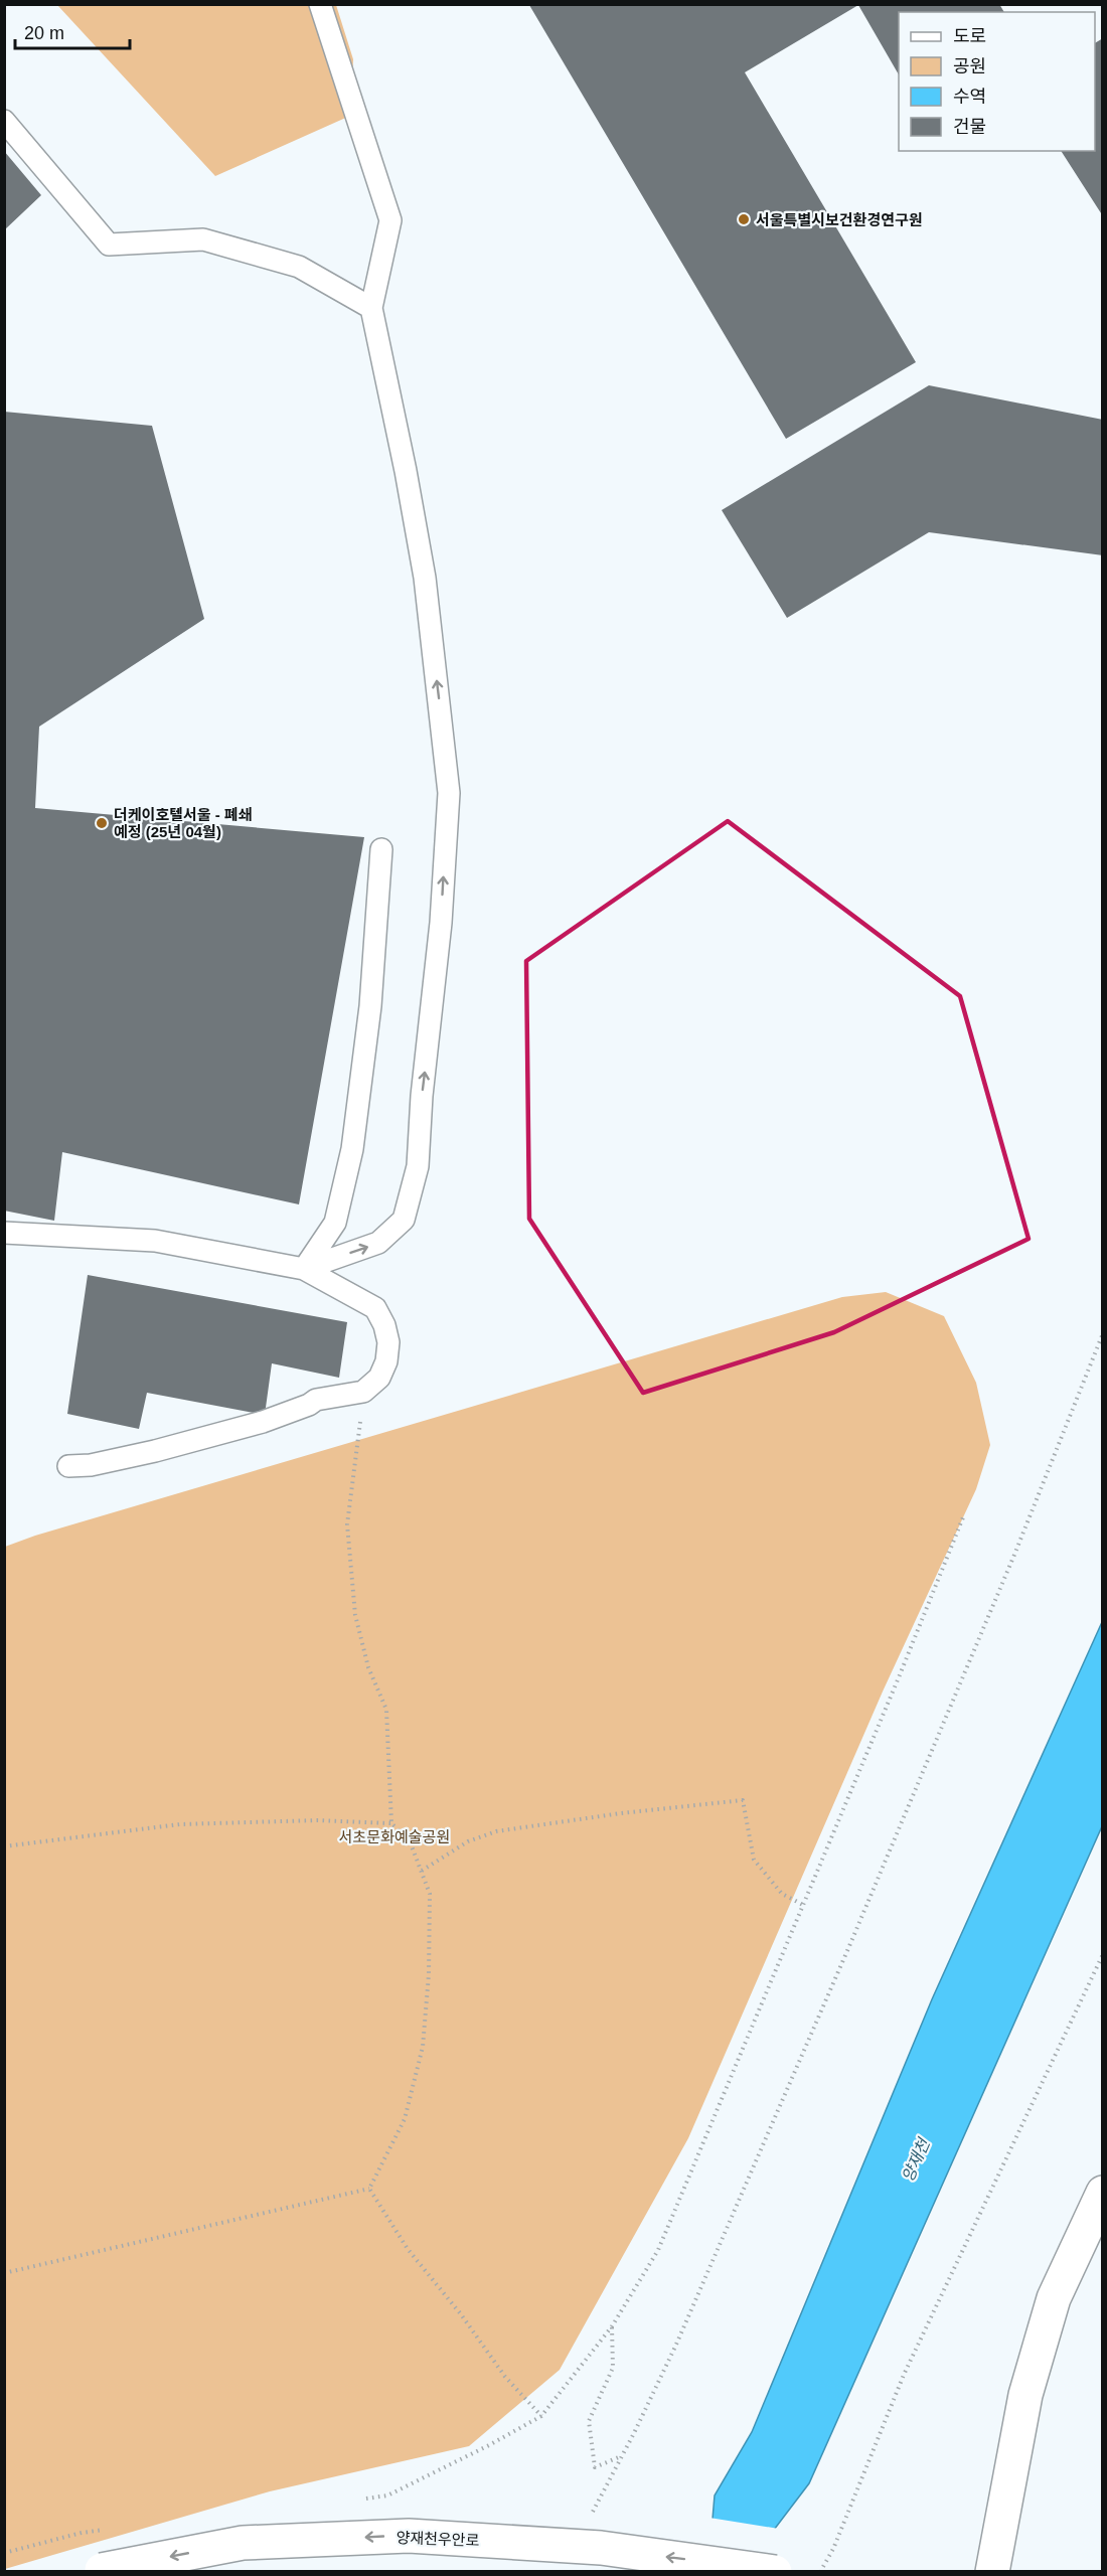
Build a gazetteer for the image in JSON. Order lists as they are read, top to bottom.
{
  "streets": {
    "street": ["양재천우안로"]
  },
  "one_way": ["양재천우안로"],
  "water": ["양재천"],
  "parks": ["서초문화예술공원"],
  "places": ["서울특별시보건환경연구원", "더케이호텔서울 - 폐쇄 예정 (25년 04월)"],
  "legend": [
    "도로",
    "공원",
    "수역",
    "건물"
  ],
  "scale_bar": "20 m"
}
